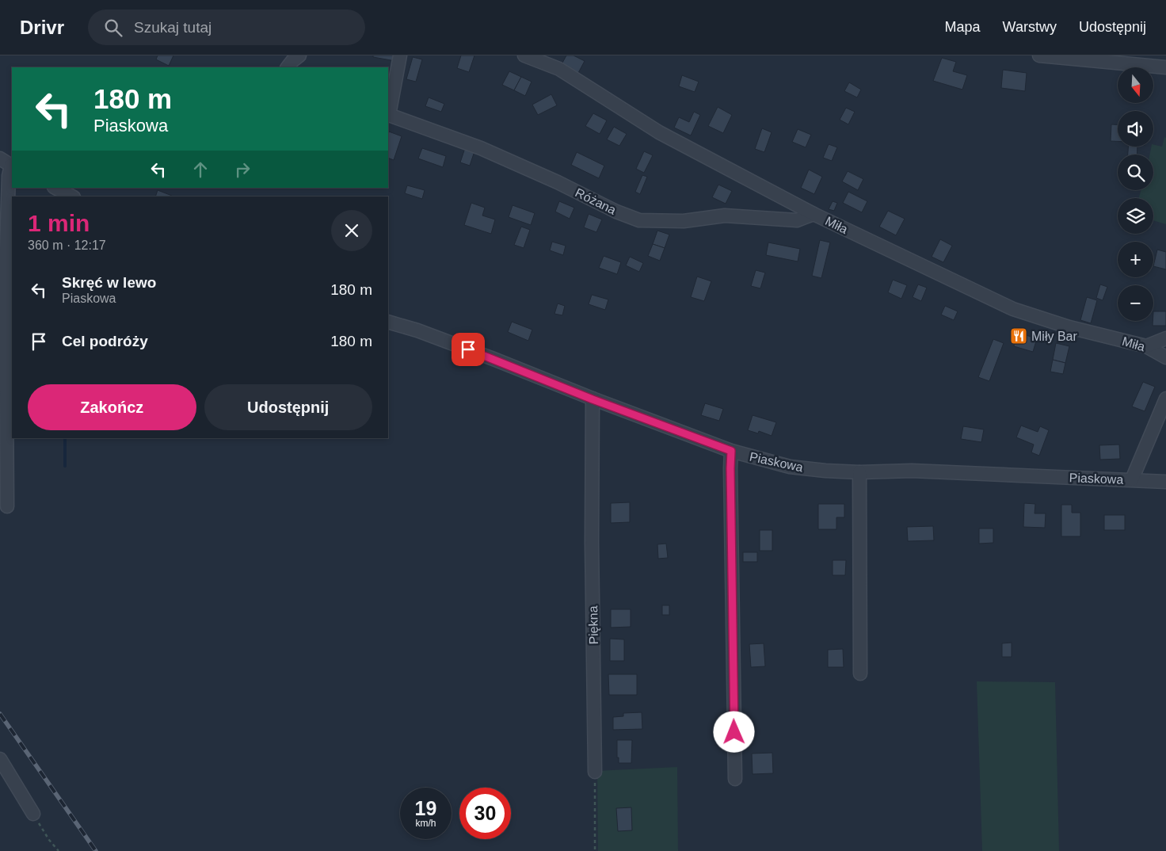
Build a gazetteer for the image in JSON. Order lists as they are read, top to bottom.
{
  "streets": {
    "street": [
      "Różana",
      "Miła",
      "Piaskowa",
      "Piękna"
    ]
  },
  "crossings": [
    ["Różana", "Miła"],
    ["Piaskowa", "Piękna"]
  ],
  "places": {
    "restaurant": ["Miły Bar"]
  },
  "north": "bottom",
  "page": {
    "header": "Drivr",
    "search": "Szukaj tutaj",
    "nav": ["Mapa", "Warstwy", "Udostępnij"],
    "map_buttons": ["+", "−"],
    "turn": ["180 m", "Piaskowa"],
    "heading": ["1 min", "360 m · 12:17"],
    "list": [
      {
        "name": "Skręć w lewo",
        "note": "Piaskowa",
        "value": "180 m"
      },
      {
        "name": "Cel podróży",
        "value": "180 m"
      }
    ],
    "buttons": ["Zakończ", "Udostępnij"],
    "speed": "19 km/h",
    "limit": "30"
  }
}
